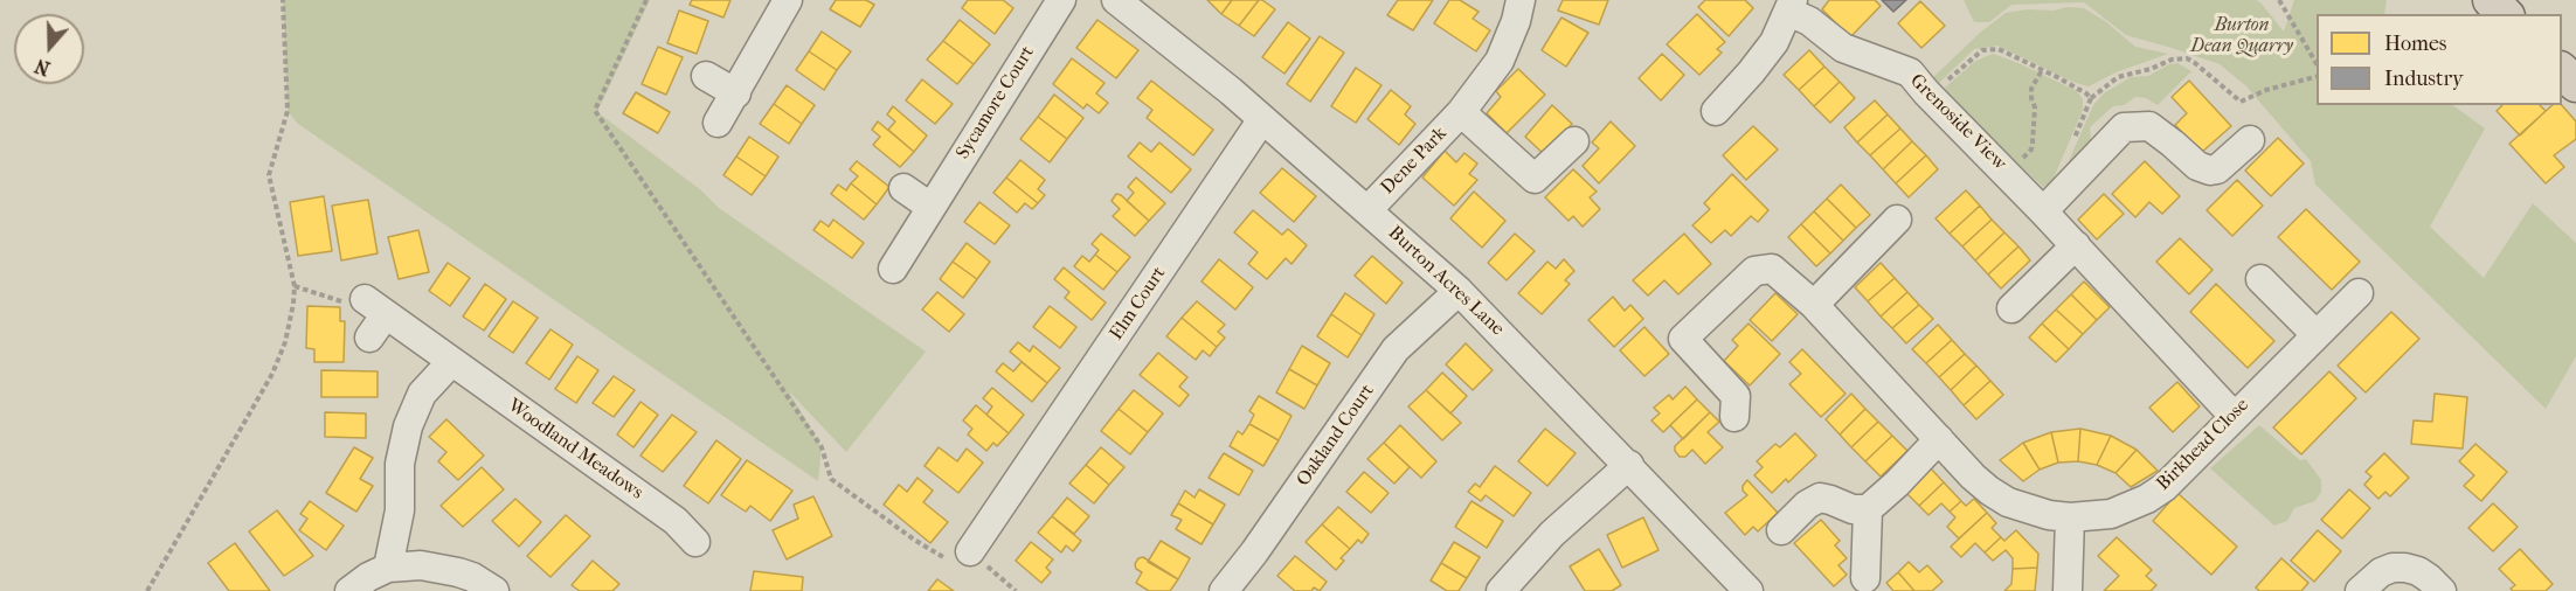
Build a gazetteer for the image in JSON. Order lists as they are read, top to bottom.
{
  "streets": {
    "street": [
      "Sycamore Court",
      "Grenoside View",
      "Dene Park",
      "Burton Acres Lane",
      "Elm Court",
      "Oakland Court",
      "Birkhead Close",
      "Woodland Meadows"
    ]
  },
  "crossings": [
    ["Grenoside View", "Birkhead Close"],
    ["Dene Park", "Burton Acres Lane"],
    ["Burton Acres Lane", "Elm Court"],
    ["Burton Acres Lane", "Oakland Court"]
  ],
  "parks": ["Burton Dean Quarry"],
  "legend": ["Homes", "Industry"],
  "north": "bottom"
}
